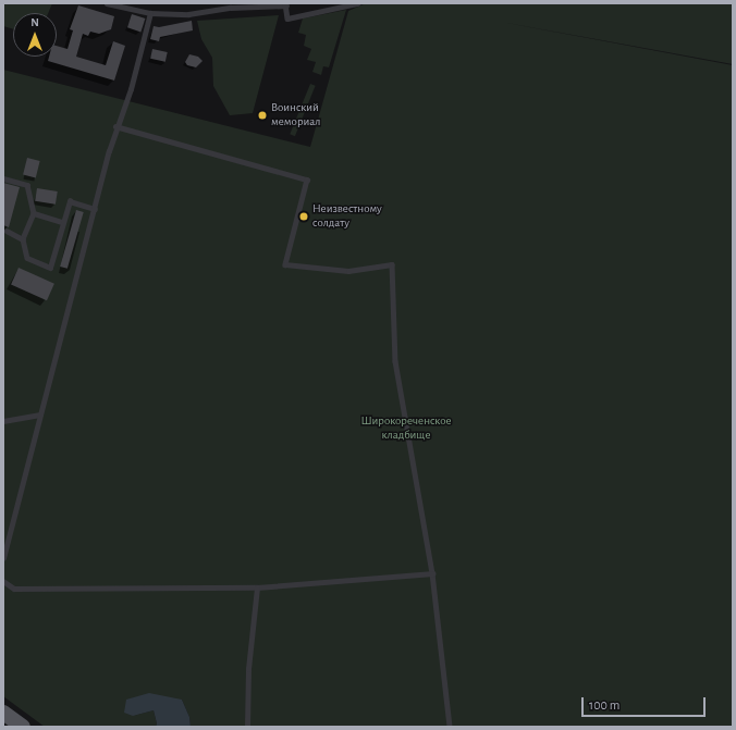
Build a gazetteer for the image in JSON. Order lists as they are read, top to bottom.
{
  "parks": ["Широкореченское кладбище"],
  "places": ["Воинский мемориал", "Неизвестному солдату"],
  "scale_bar": "100 m",
  "north": "top"
}
